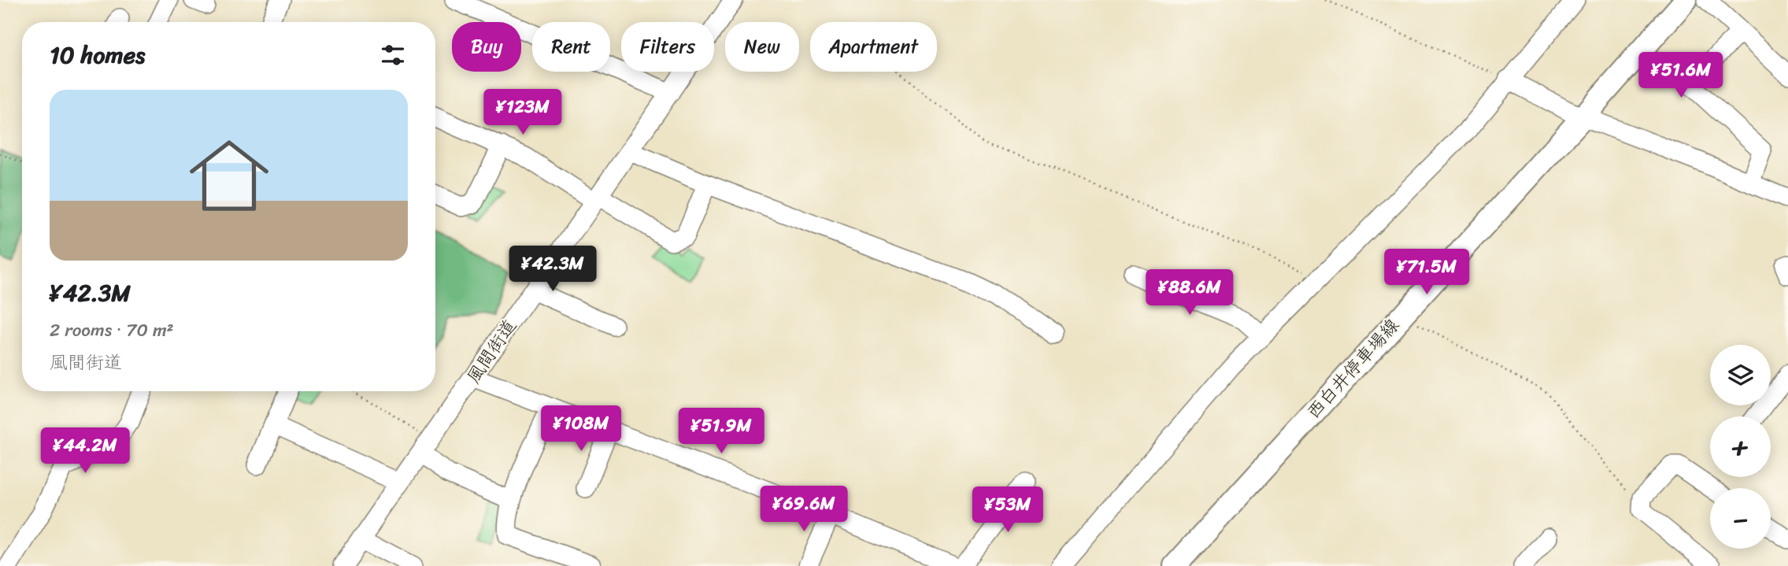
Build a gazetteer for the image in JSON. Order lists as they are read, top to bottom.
{
  "streets": {
    "main road": ["西白井停車場線"],
    "street": ["風間街道"]
  },
  "page": {
    "chip": [
      "Buy",
      "Rent",
      "Filters",
      "New",
      "Apartment"
    ],
    "heading": "10 homes",
    "price": [
      "¥51.6M",
      "¥123M",
      "¥42.3M",
      "¥71.5M",
      "¥88.6M",
      "¥108M",
      "¥51.9M",
      "¥44.2M",
      "¥69.6M",
      "¥53M"
    ],
    "list": [
      {
        "name": "¥42.3M",
        "note": "2 rooms · 70 m² · 風間街道"
      }
    ],
    "map_buttons": ["+", "−"]
  }
}
